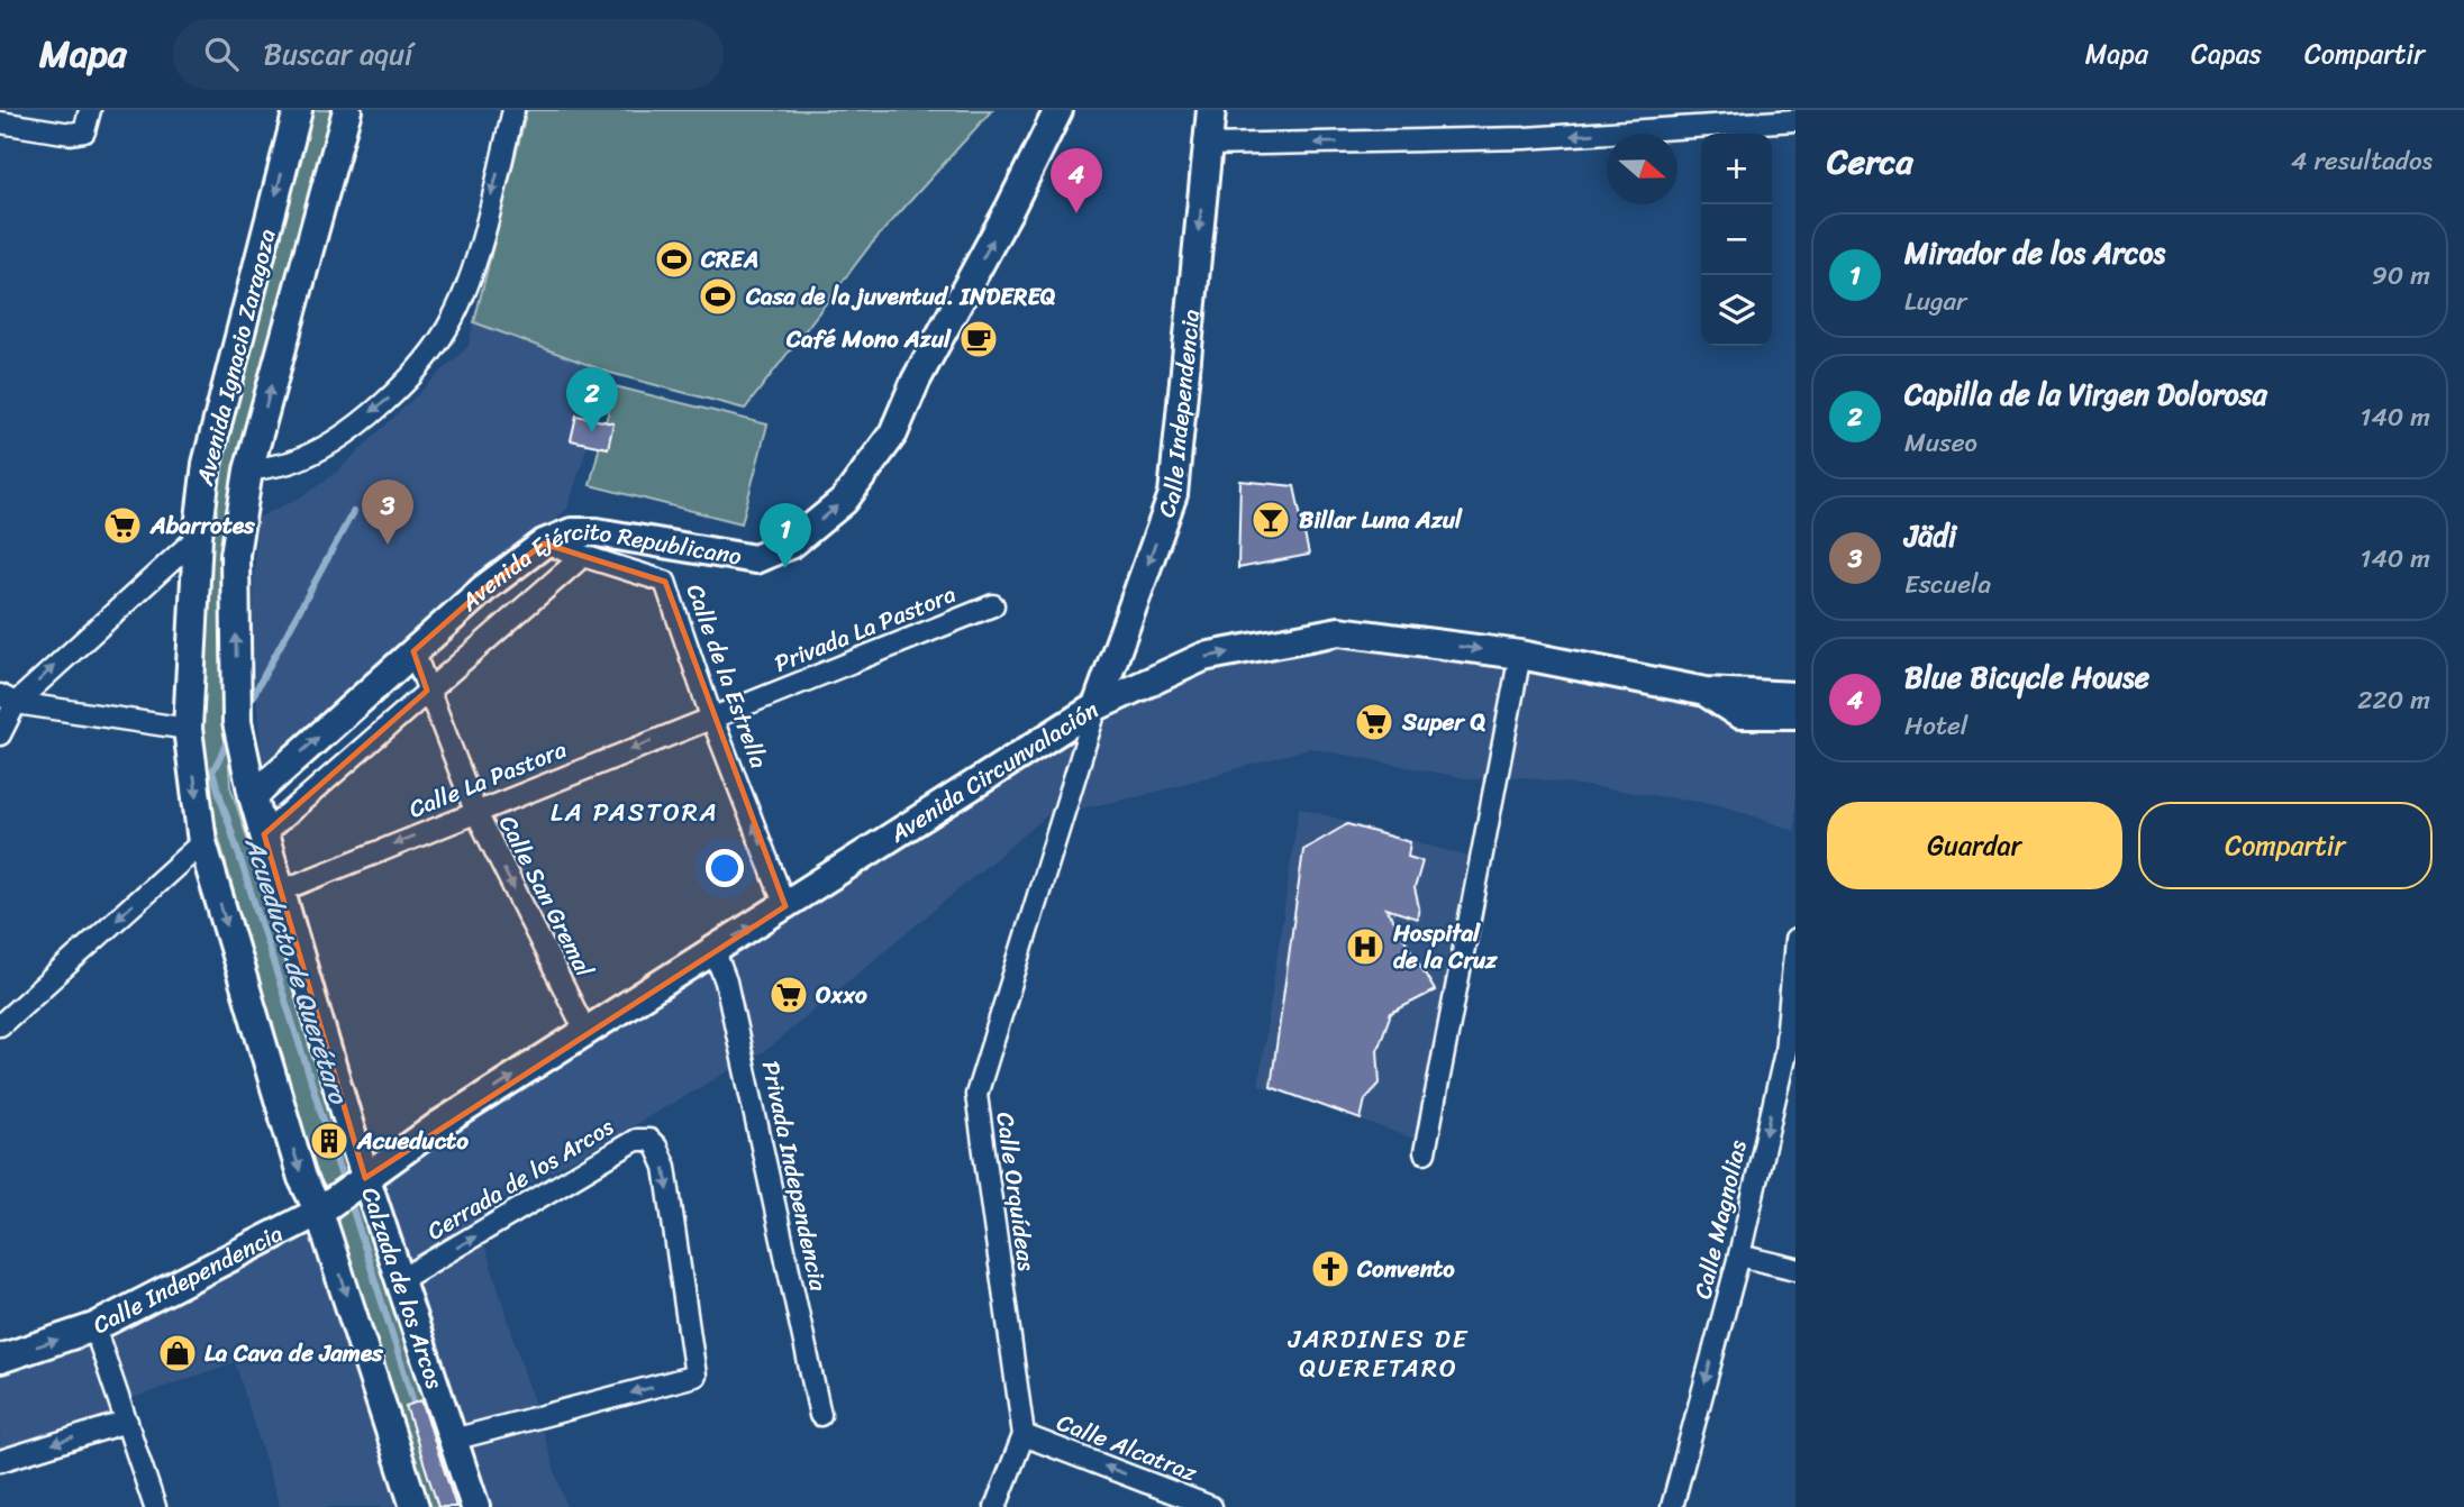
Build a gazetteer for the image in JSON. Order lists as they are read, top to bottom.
{
  "streets": {
    "street": [
      "Avenida Ignacio Zaragoza",
      "Calle Independencia",
      "Avenida Ejército Republicano",
      "Privada La Pastora",
      "Calle de la Estrella",
      "Avenida Circunvalación",
      "Calle La Pastora",
      "Calle San Gremal",
      "Privada Independencia",
      "Cerrada de los Arcos",
      "Calle Orquídeas",
      "Calle Magnolias",
      "Calzada de los Arcos",
      "Calle Alcatraz"
    ]
  },
  "crossings": [
    ["Avenida Ignacio Zaragoza", "Avenida Ejército Republicano"],
    ["Avenida Ignacio Zaragoza", "Calzada de los Arcos"],
    ["Calle Independencia", "Avenida Circunvalación"],
    ["Calle Independencia", "Calle Orquídeas"],
    ["Calle Independencia", "Calzada de los Arcos"],
    ["Avenida Ejército Republicano", "Calle de la Estrella"],
    ["Avenida Ejército Republicano", "Calle San Gremal"],
    ["Avenida Ejército Republicano", "Calzada de los Arcos"],
    ["Privada La Pastora", "Calle de la Estrella"],
    ["Privada La Pastora", "Calle La Pastora"],
    ["Calle de la Estrella", "Avenida Circunvalación"],
    ["Calle de la Estrella", "Calle La Pastora"],
    ["Avenida Circunvalación", "Calle San Gremal"],
    ["Avenida Circunvalación", "Privada Independencia"],
    ["Avenida Circunvalación", "Calle Orquídeas"],
    ["Avenida Circunvalación", "Calzada de los Arcos"],
    ["Calle La Pastora", "Calle San Gremal"],
    ["Calle La Pastora", "Calzada de los Arcos"],
    ["Cerrada de los Arcos", "Calzada de los Arcos"],
    ["Calle Orquídeas", "Calle Alcatraz"]
  ],
  "one_way": [
    "Calle de la Estrella",
    "Avenida Circunvalación",
    "Calle San Gremal",
    "Calle Magnolias",
    "Calle Alcatraz"
  ],
  "districts": ["LA PASTORA", "JARDINES DE QUERETARO"],
  "water": ["Acueducto de Querétaro"],
  "places": {
    "sports": ["CREA", "Casa de la juventud. INDEREQ"],
    "cafe": ["Café Mono Azul"],
    "bar": ["Billar Luna Azul"],
    "supermarket": ["Abarrotes", "Super Q", "Oxxo"],
    "hospital": ["Hospital de la Cruz"],
    "building": ["Acueducto"],
    "church": ["Convento"],
    "shop": ["La Cava de James"]
  },
  "north": "right",
  "page": {
    "header": "Mapa",
    "search": "Buscar aquí",
    "nav": ["Mapa", "Capas", "Compartir"],
    "heading": ["Cerca", "4 resultados"],
    "map_buttons": ["+", "−"],
    "pins": [
      "4",
      "2",
      "3",
      "1"
    ],
    "list": [
      {
        "mark": "1",
        "name": "Mirador de los Arcos",
        "note": "Lugar",
        "value": "90 m"
      },
      {
        "mark": "2",
        "name": "Capilla de la Virgen Dolorosa",
        "note": "Museo",
        "value": "140 m"
      },
      {
        "mark": "3",
        "name": "Jädi",
        "note": "Escuela",
        "value": "140 m"
      },
      {
        "mark": "4",
        "name": "Blue Bicycle House",
        "note": "Hotel",
        "value": "220 m"
      }
    ],
    "buttons": ["Guardar", "Compartir"]
  }
}
